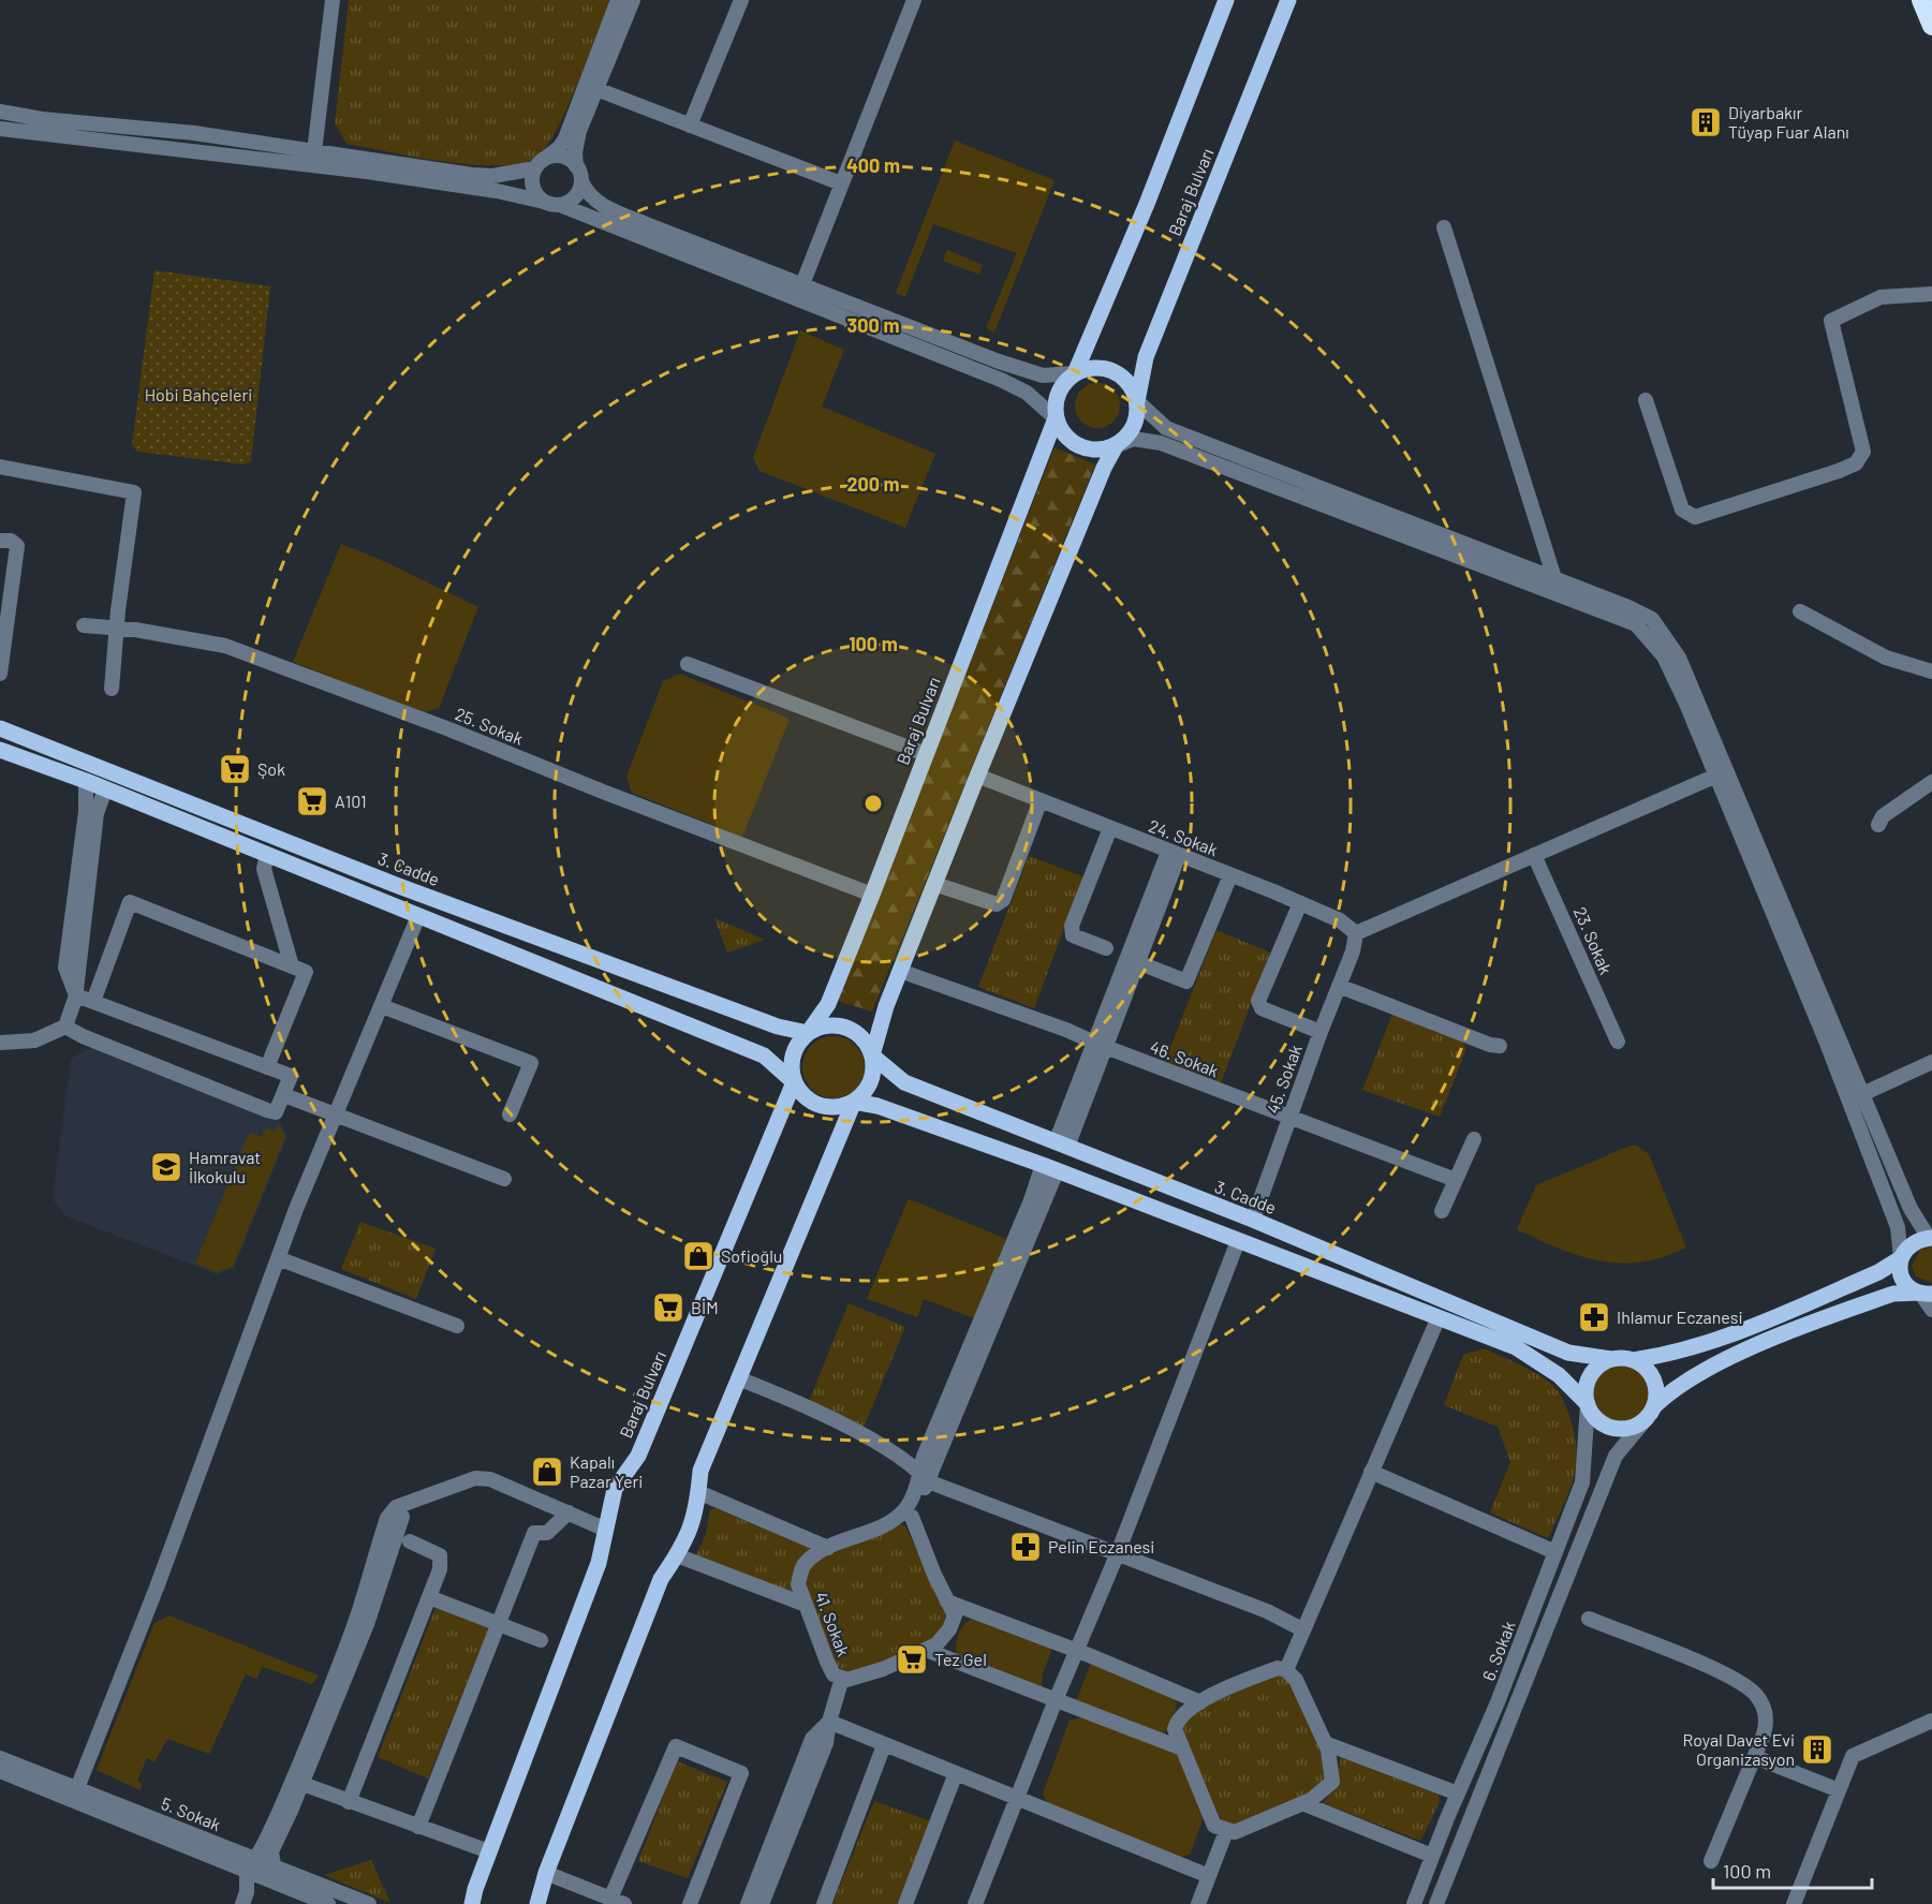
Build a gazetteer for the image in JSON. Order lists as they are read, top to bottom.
{
  "streets": {
    "main road": ["Baraj Bulvarı", "3. Cadde"],
    "street": [
      "25. Sokak",
      "24. Sokak",
      "23. Sokak",
      "46. Sokak",
      "45. Sokak",
      "41. Sokak",
      "6. Sokak",
      "5. Sokak"
    ]
  },
  "crossings": [
    ["Baraj Bulvarı", "25. Sokak"],
    ["Baraj Bulvarı", "3. Cadde"],
    ["24. Sokak", "45. Sokak"],
    ["3. Cadde", "45. Sokak"],
    ["3. Cadde", "6. Sokak"],
    ["46. Sokak", "45. Sokak"]
  ],
  "parks": ["Hobi Bahçeleri"],
  "places": {
    "building": ["Diyarbakır Tüyap Fuar Alanı", "Royal Davet Evi Organizasyon"],
    "supermarket": [
      "Şok",
      "A101",
      "BİM",
      "Tez Gel"
    ],
    "school or university": ["Hamravat İlkokulu"],
    "shop": ["Sofioğlu", "Kapalı Pazar Yeri"],
    "pharmacy": ["Ihlamur Eczanesi", "Pelin Eczanesi"]
  },
  "scale_bar": "100 m",
  "rings": [
    "400 m",
    "300 m",
    "200 m",
    "100 m"
  ]
}
